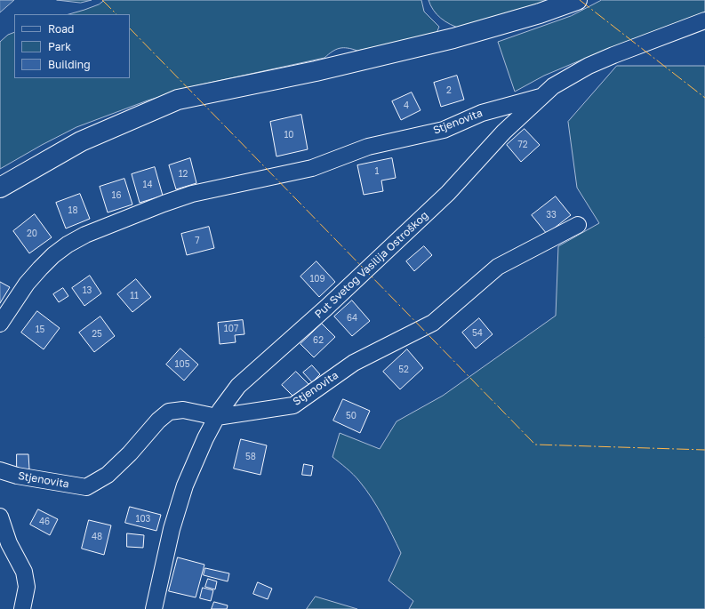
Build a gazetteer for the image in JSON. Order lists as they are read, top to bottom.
{
  "streets": {
    "street": ["Stjenovita", "Put Svetog Vasilija Ostroškog"]
  },
  "crossings": [
    ["Stjenovita", "Put Svetog Vasilija Ostroškog"]
  ],
  "house_numbers": [
    "2",
    "4",
    "10",
    "72",
    "1",
    "12",
    "14",
    "16",
    "18",
    "33",
    "20",
    "7",
    "109",
    "13",
    "11",
    "64",
    "107",
    "15",
    "54",
    "25",
    "62",
    "105",
    "52",
    "50",
    "58",
    "103",
    "46",
    "48"
  ],
  "legend": ["Road", "Park", "Building"]
}
